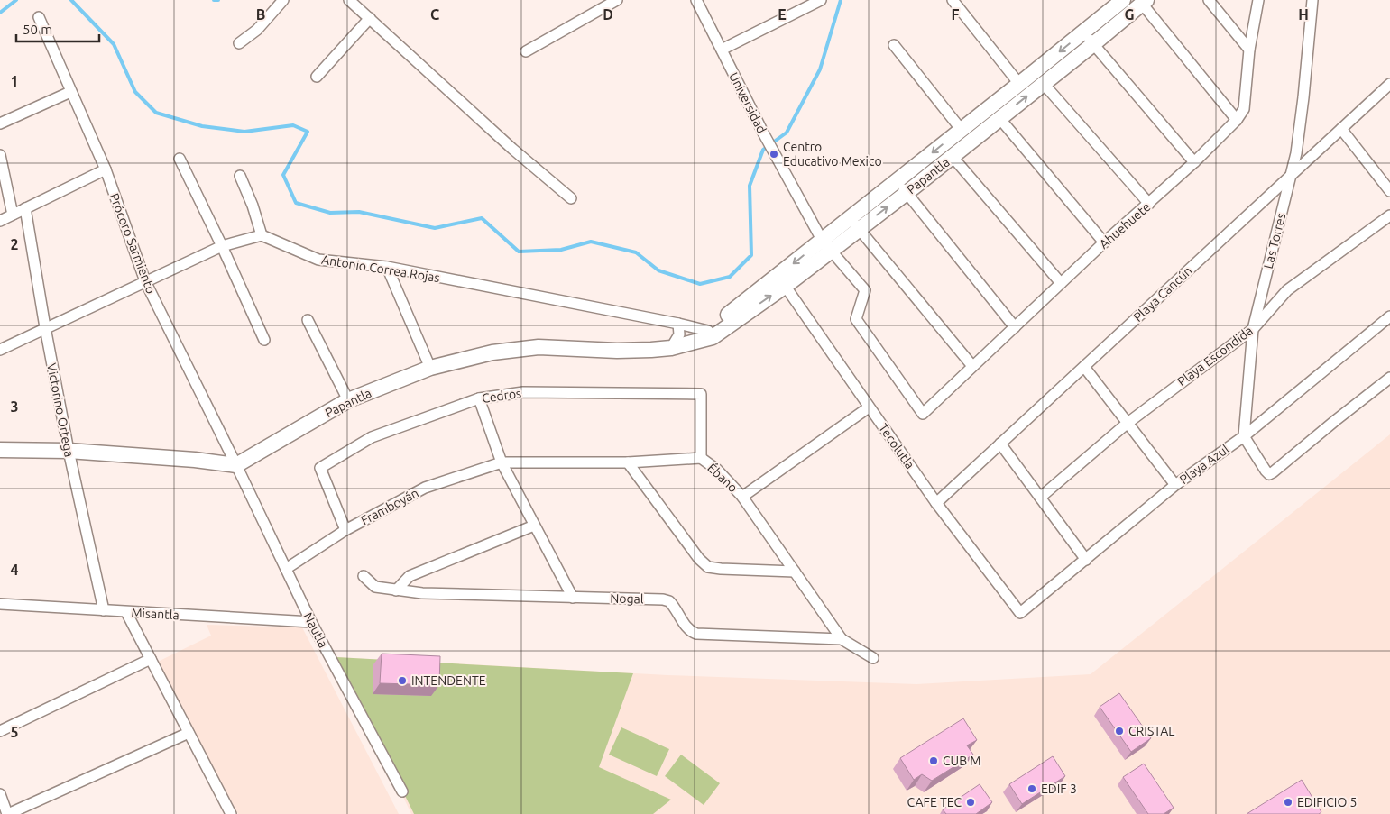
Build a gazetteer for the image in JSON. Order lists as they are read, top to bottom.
{
  "streets": {
    "street": [
      "Universidad",
      "Papantla",
      "Ahuehuete",
      "Las Torres",
      "Prócoro Sarmiento",
      "Antonio Correa Rojas",
      "Playa Cancún",
      "Playa Escondida",
      "Cedros",
      "Victorino Ortega",
      "Tecolutla",
      "Playa Azul",
      "Ébano",
      "Framboyán",
      "Nogal",
      "Misantla",
      "Nautla"
    ]
  },
  "crossings": [
    ["Universidad", "Papantla"],
    ["Universidad", "Ahuehuete"],
    ["Papantla", "Prócoro Sarmiento"],
    ["Papantla", "Antonio Correa Rojas"],
    ["Papantla", "Tecolutla"],
    ["Papantla", "Nautla"],
    ["Las Torres", "Playa Cancún"],
    ["Las Torres", "Playa Escondida"],
    ["Las Torres", "Playa Azul"],
    ["Prócoro Sarmiento", "Nautla"],
    ["Playa Cancún", "Tecolutla"],
    ["Cedros", "Ébano"],
    ["Cedros", "Framboyán"],
    ["Victorino Ortega", "Misantla"],
    ["Tecolutla", "Playa Azul"],
    ["Ébano", "Framboyán"],
    ["Ébano", "Nogal"],
    ["Framboyán", "Nautla"],
    ["Misantla", "Nautla"]
  ],
  "places": [
    "Centro Educativo Mexico",
    "INTENDENTE",
    "CRISTAL",
    "CUB M",
    "EDIF 3",
    "CAFE TEC",
    "EDIFICIO 5"
  ],
  "scale_bar": "50 m",
  "grid": {
    "columns": [
      "B",
      "C",
      "D",
      "E",
      "F",
      "G",
      "H"
    ],
    "rows": [
      "1",
      "2",
      "3",
      "4",
      "5"
    ]
  }
}
